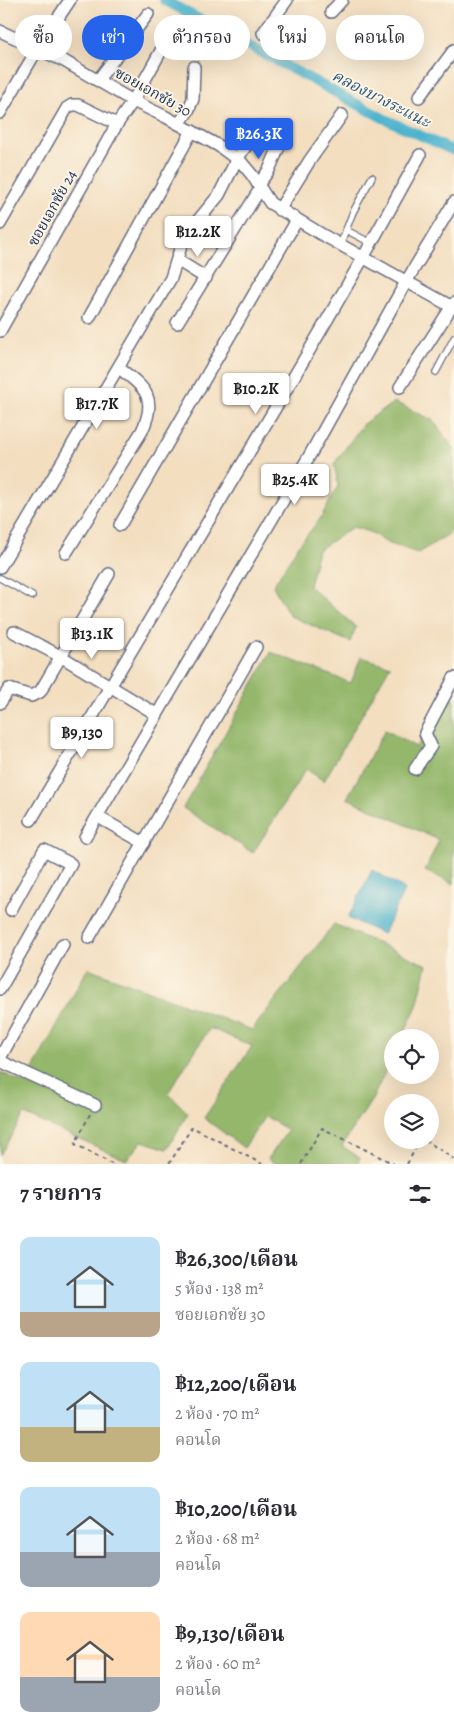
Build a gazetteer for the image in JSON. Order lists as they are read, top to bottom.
{
  "streets": {
    "street": ["ซอยเอกชัย 30", "ซอยเอกชัย 24"]
  },
  "crossings": [
    ["ซอยเอกชัย 30", "ซอยเอกชัย 24"]
  ],
  "water": ["คลองบางระแนะ"],
  "page": {
    "chip": [
      "ซื้อ",
      "เช่า",
      "ตัวกรอง",
      "ใหม่",
      "คอนโด"
    ],
    "price": [
      "฿26.3K",
      "฿12.2K",
      "฿10.2K",
      "฿17.7K",
      "฿25.4K",
      "฿13.1K",
      "฿9,130"
    ],
    "heading": "7 รายการ",
    "list": [
      {
        "name": "฿26,300/เดือน",
        "note": "5 ห้อง · 138 m² · ซอยเอกชัย 30"
      },
      {
        "name": "฿12,200/เดือน",
        "note": "2 ห้อง · 70 m² · คอนโด"
      },
      {
        "name": "฿10,200/เดือน",
        "note": "2 ห้อง · 68 m² · คอนโด"
      },
      {
        "name": "฿9,130/เดือน",
        "note": "2 ห้อง · 60 m² · คอนโด"
      }
    ]
  }
}
